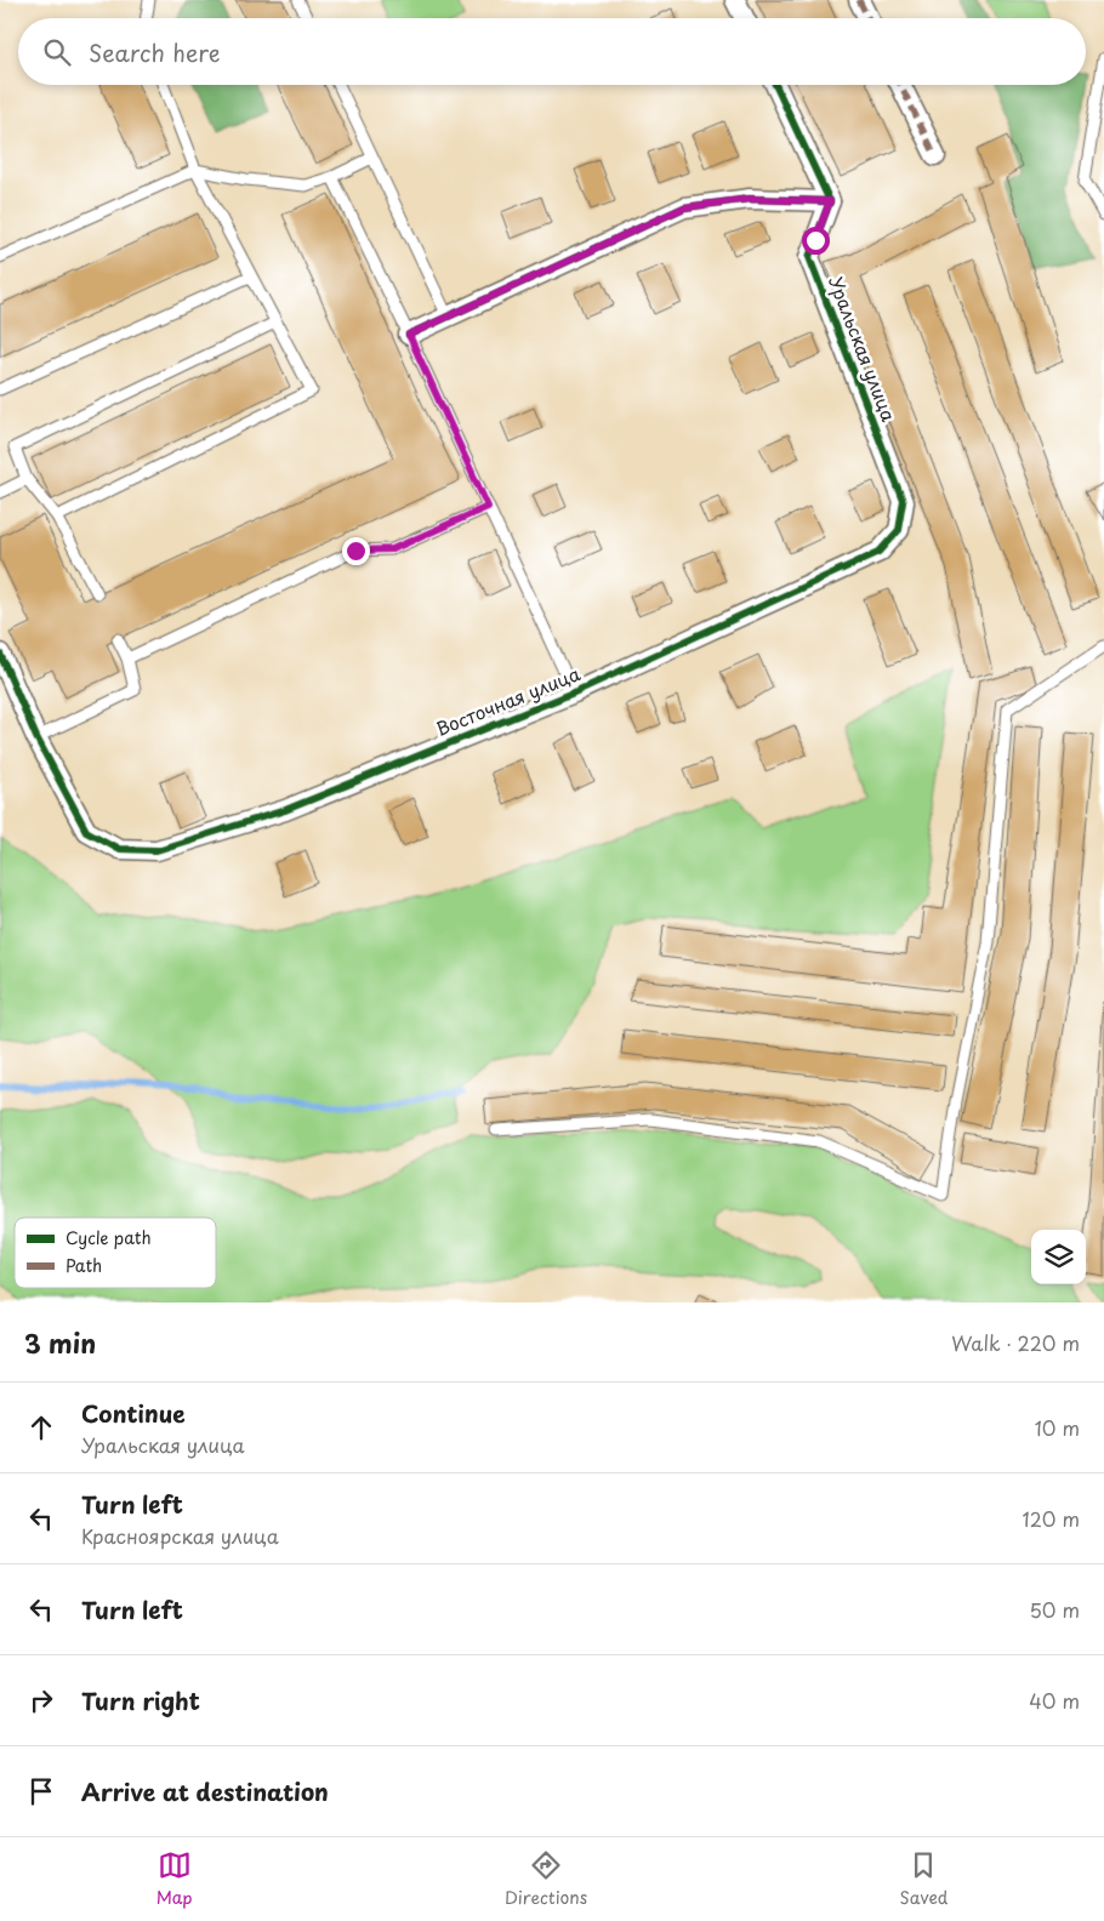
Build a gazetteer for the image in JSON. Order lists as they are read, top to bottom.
{
  "streets": {
    "street": ["Уральская улица", "Восточная улица"]
  },
  "crossings": [
    ["Уральская улица", "Восточная улица"]
  ],
  "legend": ["Cycle path", "Path"],
  "page": {
    "search": "Search here",
    "heading": ["3 min", "Walk · 220 m"],
    "list": [
      ["Continue", "Уральская улица", "10 m"],
      ["Turn left", "Красноярская улица", "120 m"],
      ["Turn left", "50 m"],
      ["Turn right", "40 m"],
      "Arrive at destination"
    ],
    "nav": ["Map", "Directions", "Saved"]
  }
}
